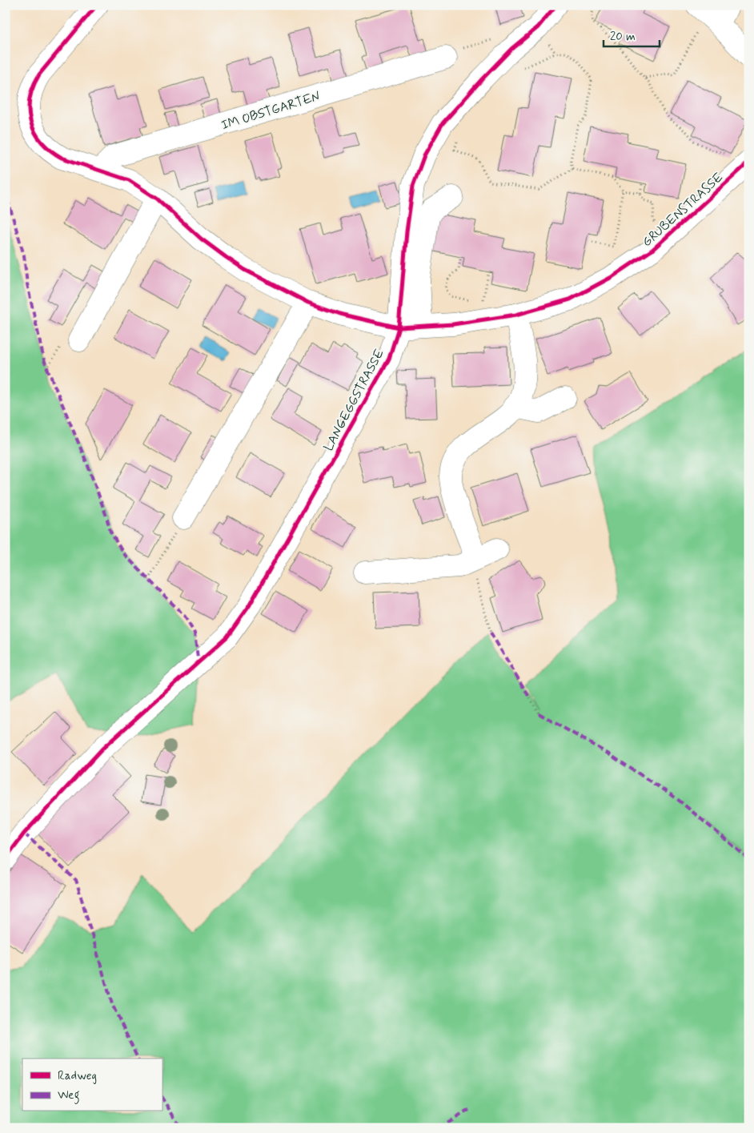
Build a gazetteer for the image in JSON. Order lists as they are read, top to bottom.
{
  "streets": {
    "street": ["IM OBSTGARTEN", "GRUBENSTRASSE", "LANGEGGSTRASSE"]
  },
  "crossings": [
    ["IM OBSTGARTEN", "GRUBENSTRASSE"],
    ["GRUBENSTRASSE", "LANGEGGSTRASSE"]
  ],
  "legend": ["Radweg", "Weg"],
  "scale_bar": "20 m"
}
